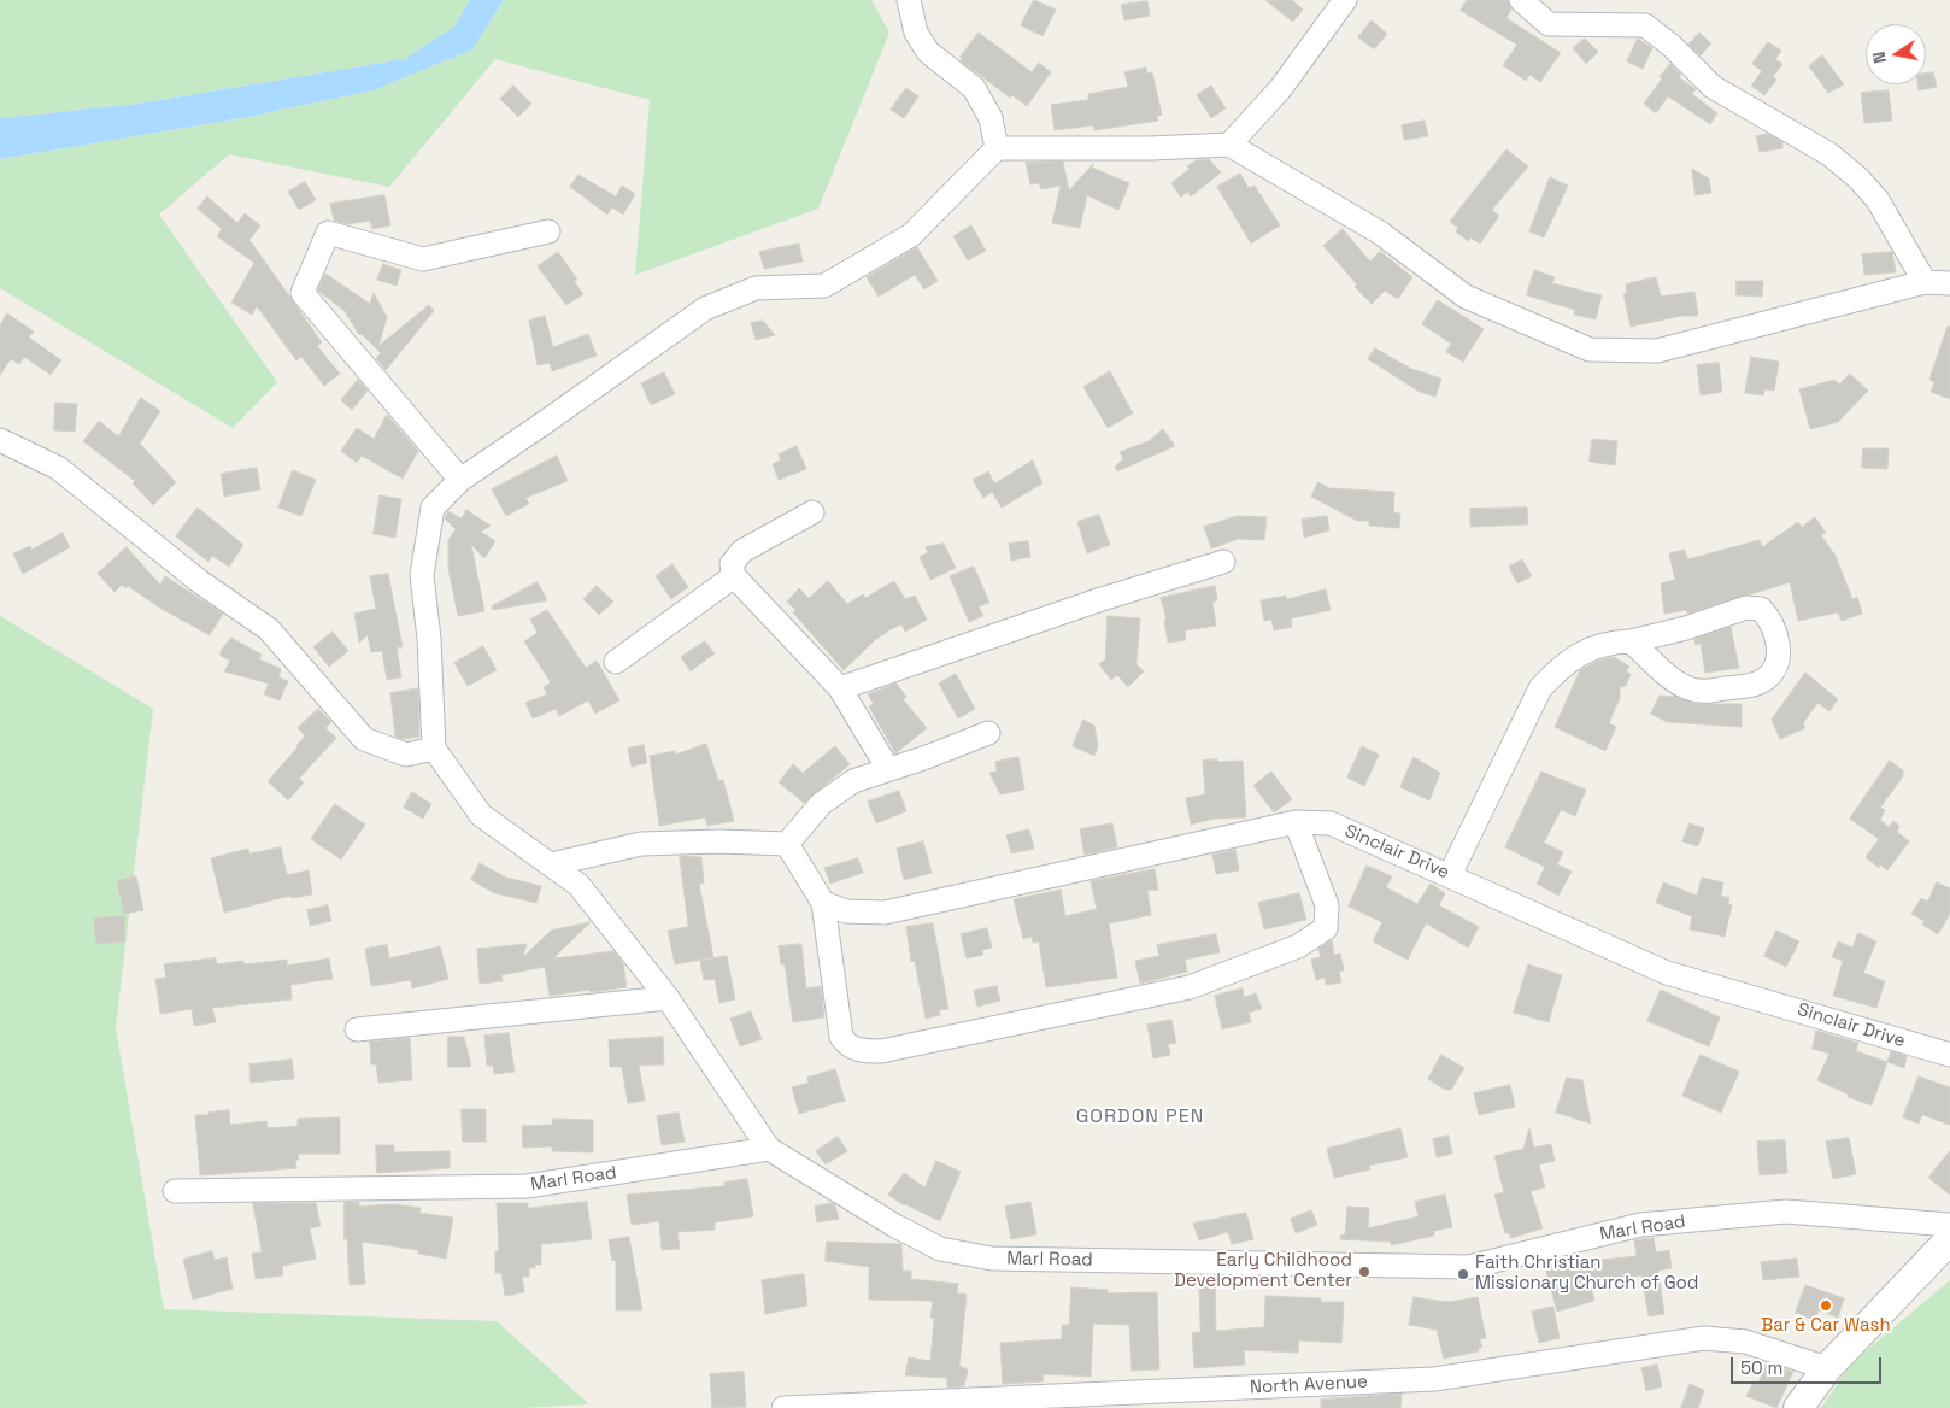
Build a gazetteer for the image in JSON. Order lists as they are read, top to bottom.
{
  "streets": {
    "street": ["Sinclair Drive", "Marl Road", "North Avenue"]
  },
  "districts": ["GORDON PEN"],
  "places": ["Early Childhood Development Center", "Faith Christian Missionary Church of God", "Bar & Car Wash"],
  "scale_bar": "50 m",
  "north": "left"
}
